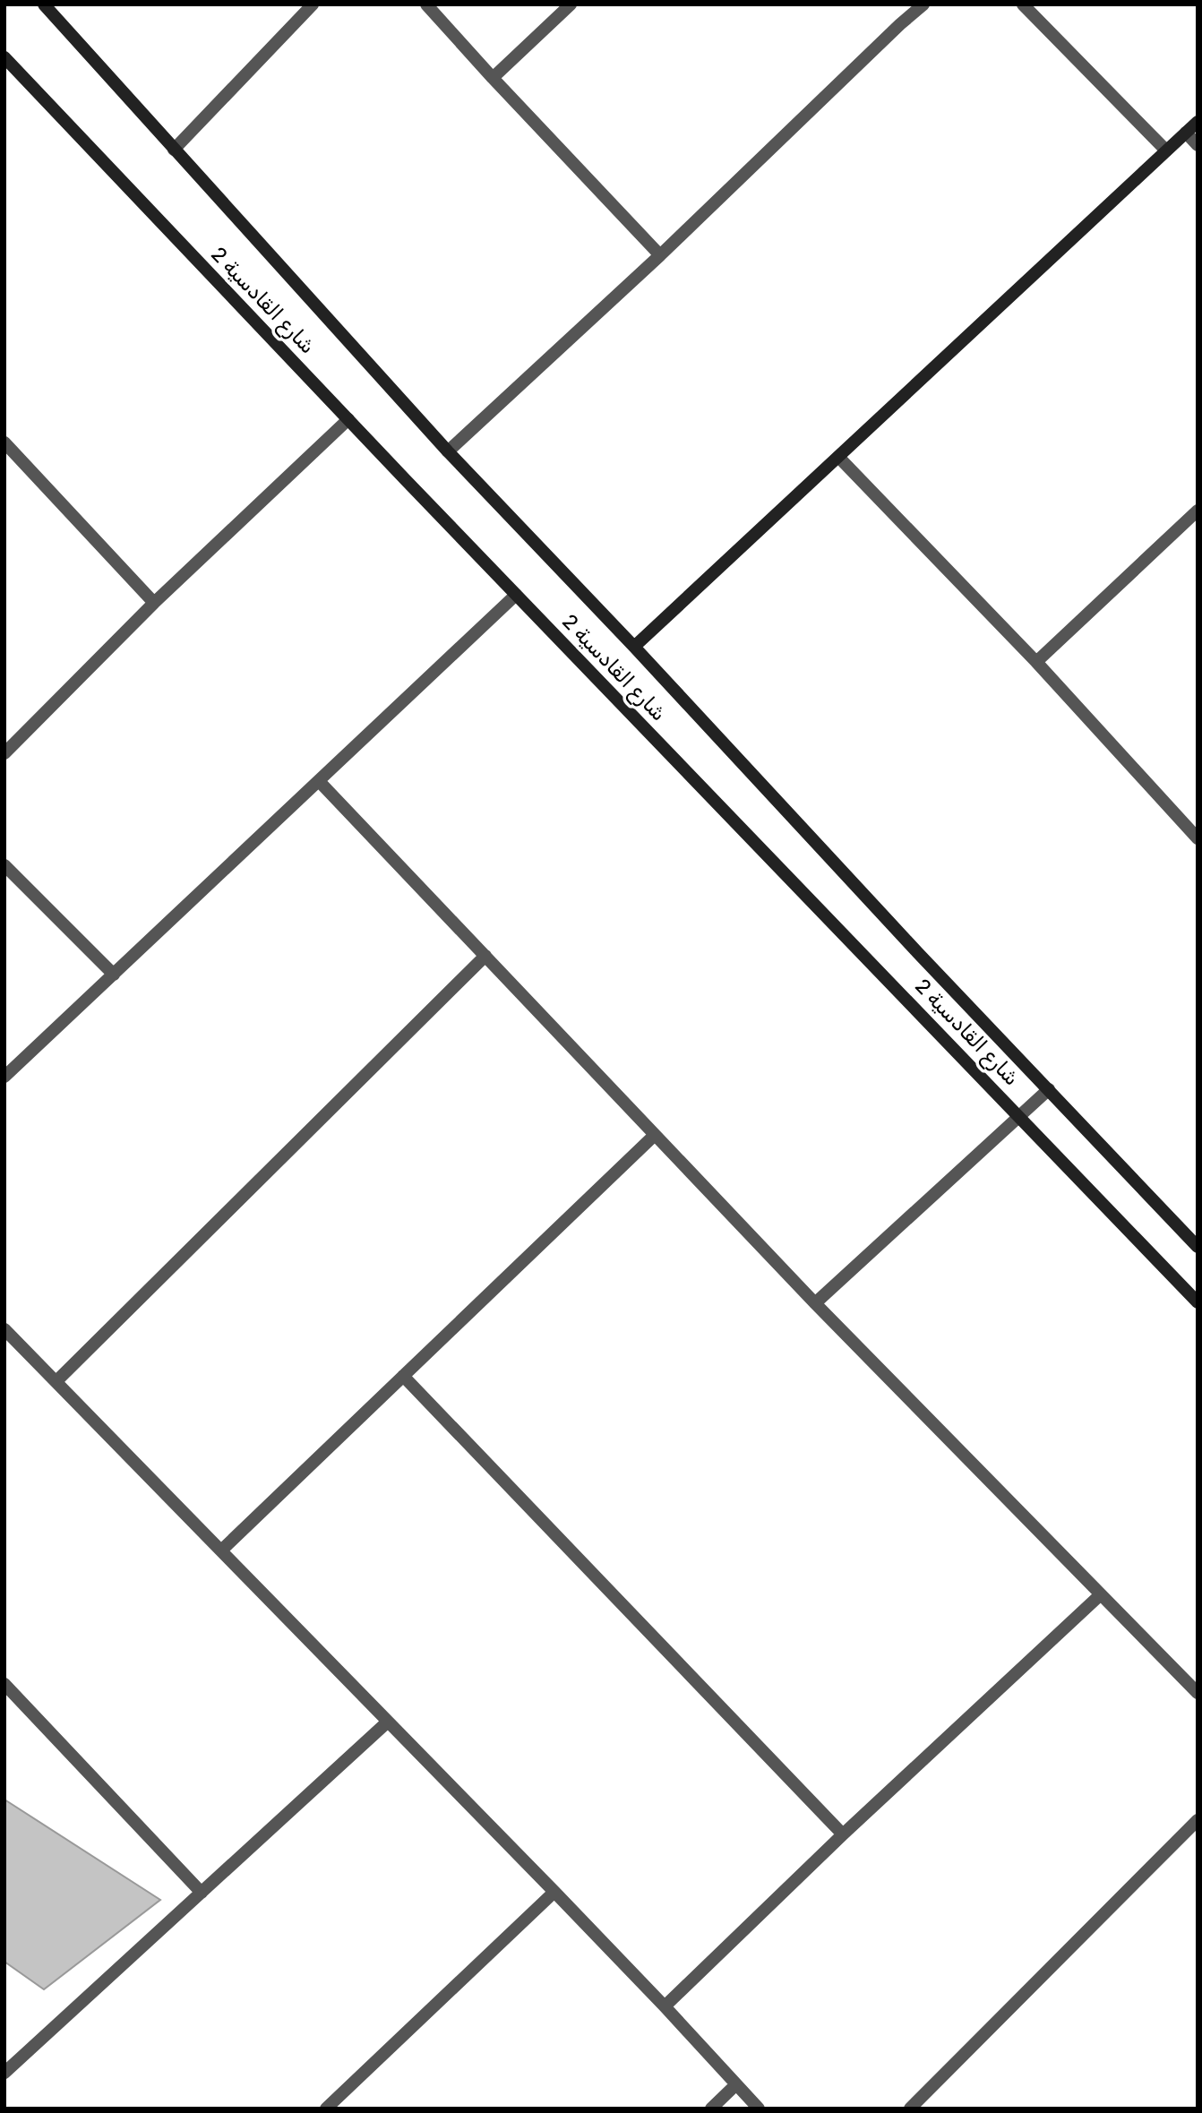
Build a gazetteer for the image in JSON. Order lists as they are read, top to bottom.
{
  "streets": {
    "street": ["شارع القادسية 2"]
  }
}
